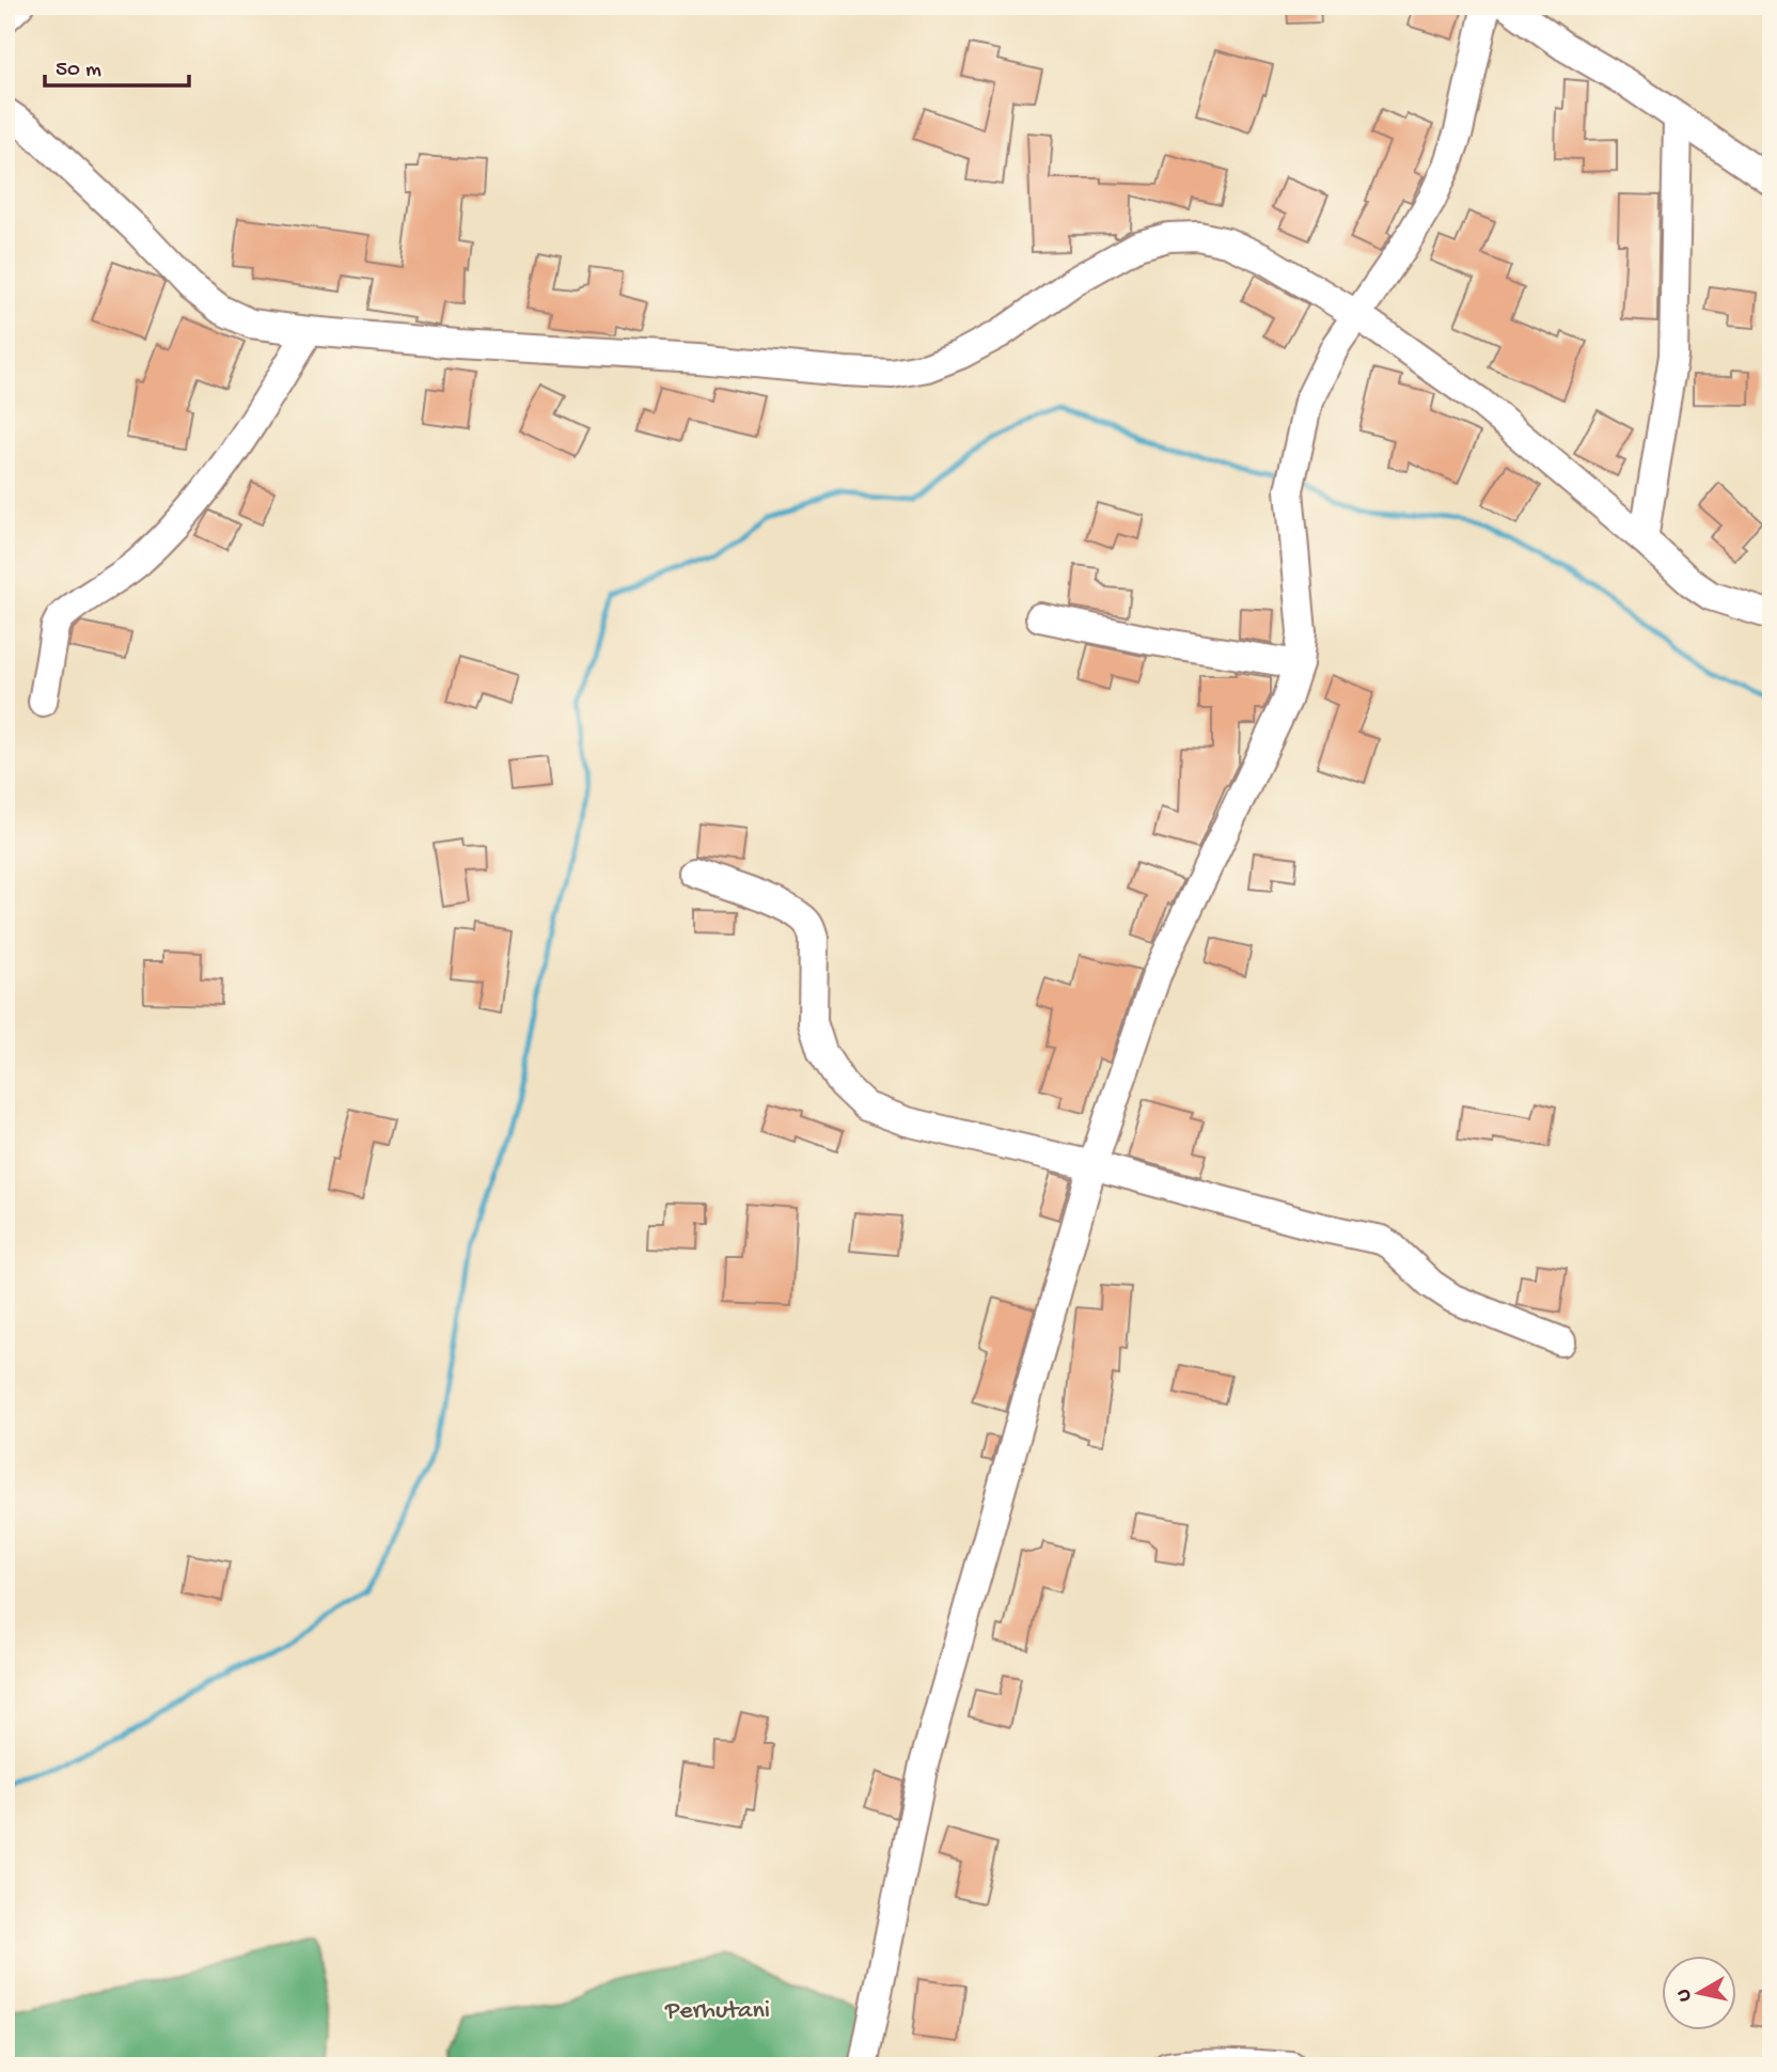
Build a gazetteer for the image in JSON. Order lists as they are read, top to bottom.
{
  "parks": ["Perhutani"],
  "scale_bar": "50 m",
  "north": "left"
}
